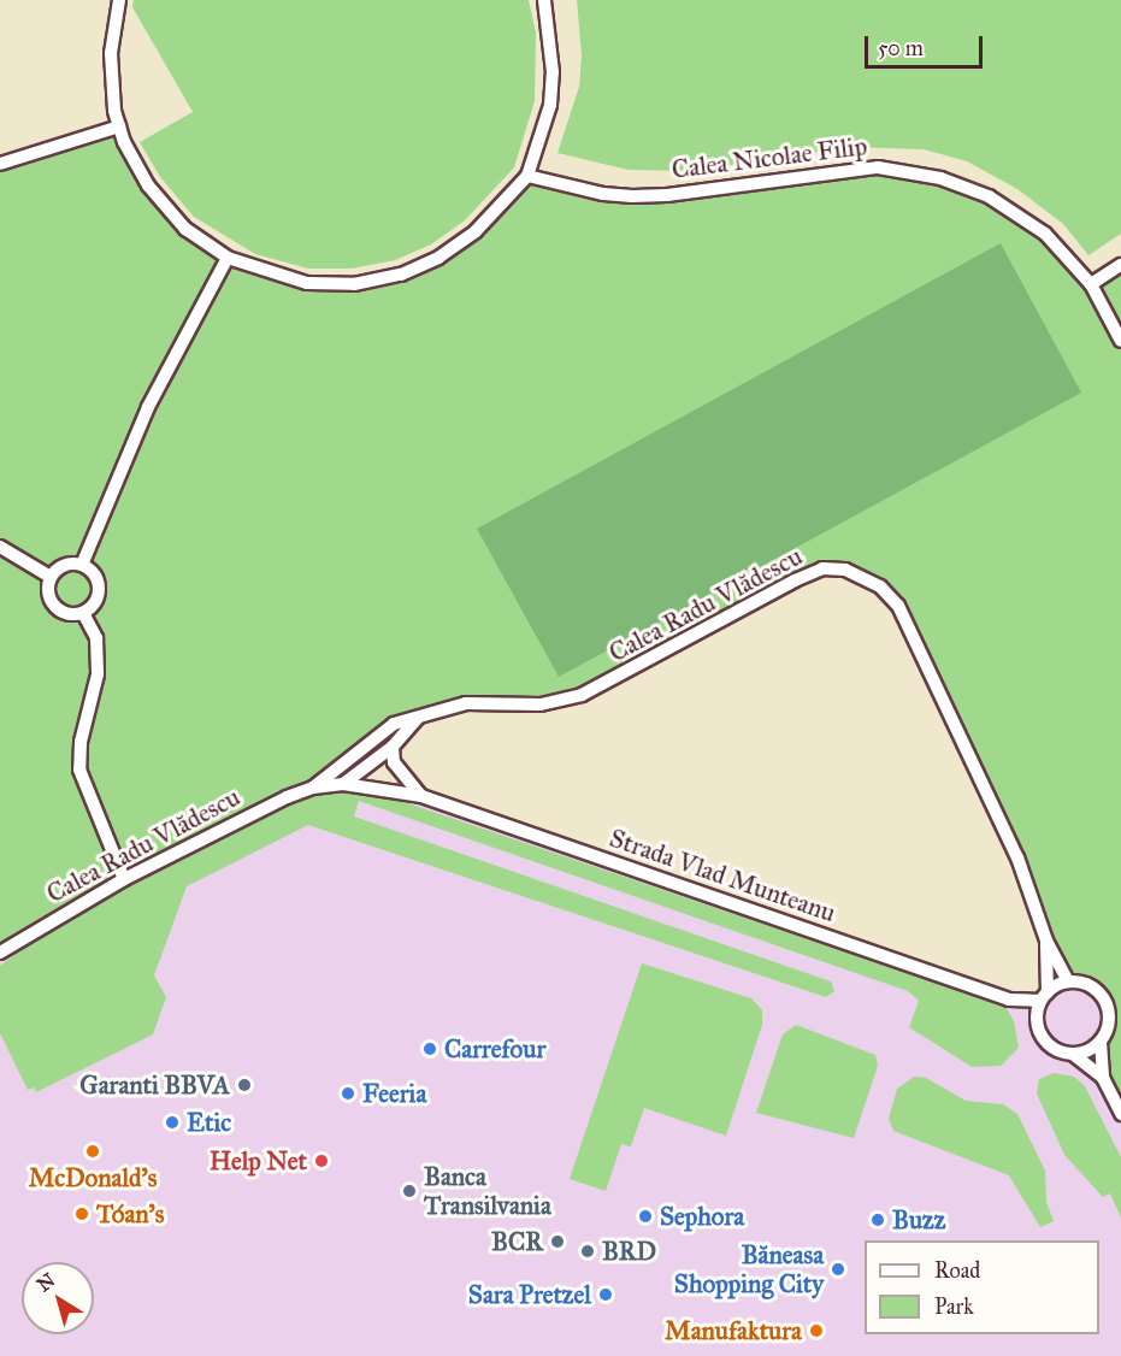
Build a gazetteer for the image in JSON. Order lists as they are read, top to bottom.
{
  "streets": {
    "street": ["Calea Nicolae Filip", "Calea Radu Vlădescu", "Strada Vlad Munteanu"]
  },
  "crossings": [
    ["Calea Radu Vlădescu", "Strada Vlad Munteanu"]
  ],
  "places": [
    "Carrefour",
    "Garanti BBVA",
    "Feeria",
    "Etic",
    "McDonald's",
    "Help Net",
    "Banca Transilvania",
    "Tóan's",
    "Sephora",
    "Buzz",
    "BCR",
    "BRD",
    "Băneasa Shopping City",
    "Sara Pretzel",
    "Manufaktura"
  ],
  "legend": ["Road", "Park"],
  "scale_bar": "50 m",
  "north": "top left"
}
